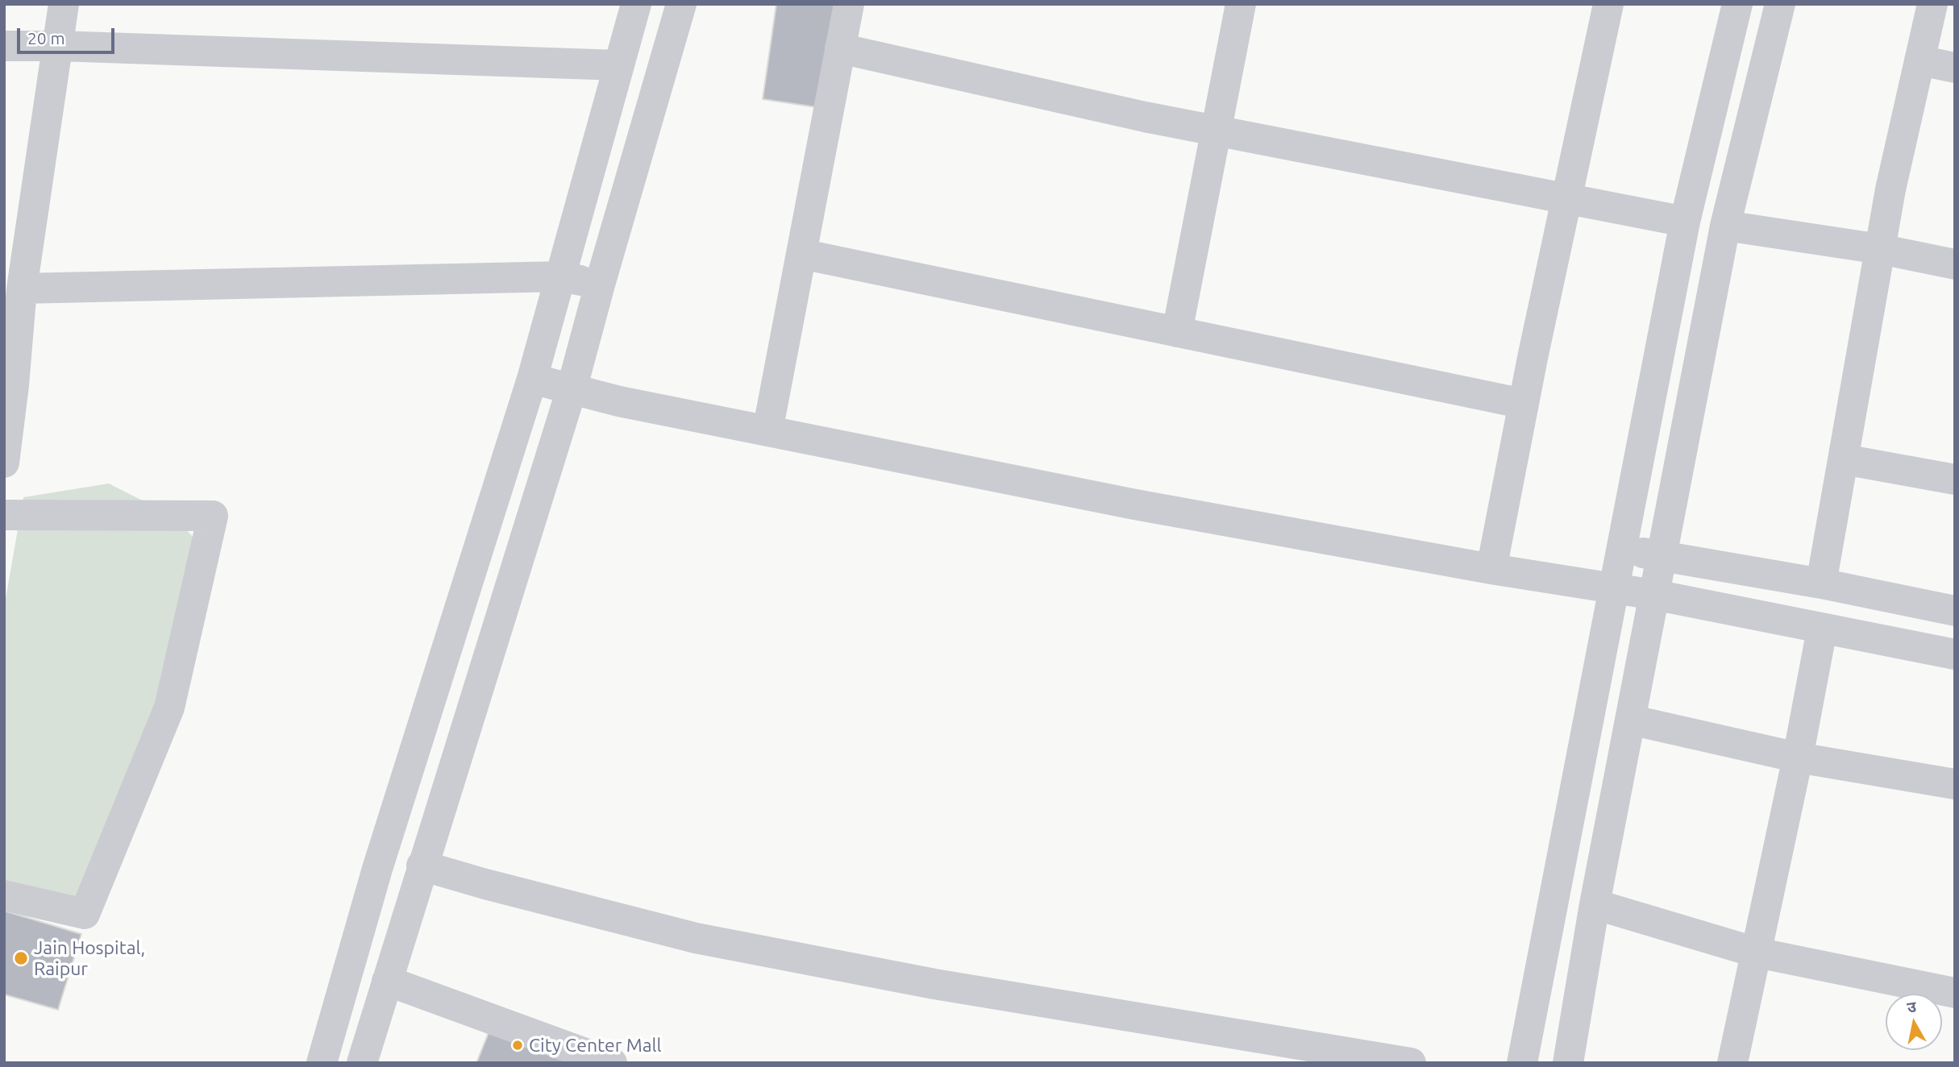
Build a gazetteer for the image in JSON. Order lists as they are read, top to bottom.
{
  "places": ["Jain Hospital, Raipur", "City Center Mall"],
  "scale_bar": "20 m",
  "north": "top"
}
